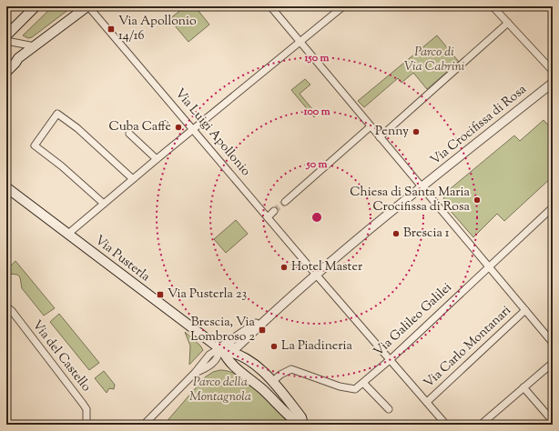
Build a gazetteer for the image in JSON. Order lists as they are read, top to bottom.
{
  "streets": {
    "main road": ["Via Pusterla"],
    "street": [
      "Via Crocifissa di Rosa",
      "Via Luigi Apollonio",
      "Via Galileo Galilei",
      "Via Carlo Montanari",
      "Via del Castello"
    ]
  },
  "crossings": [
    ["Via Crocifissa di Rosa", "Via Luigi Apollonio"],
    ["Via Crocifissa di Rosa", "Via Pusterla"],
    ["Via Luigi Apollonio", "Via Galileo Galilei"],
    ["Via Luigi Apollonio", "Via Carlo Montanari"],
    ["Via Pusterla", "Via Galileo Galilei"]
  ],
  "parks": ["Parco di Via Cabrini", "Parco della Montagnola"],
  "places": {
    "transit": ["Via Apollonio 14/16", "Via Pusterla 23", "Brescia, Via Lombroso 2"],
    "other": [
      "Cuba Caffè",
      "Penny",
      "Chiesa di Santa Maria Crocifissa di Rosa",
      "Brescia 1",
      "Hotel Master",
      "La Piadineria"
    ]
  },
  "rings": ["150 m", "100 m", "50 m"]
}
